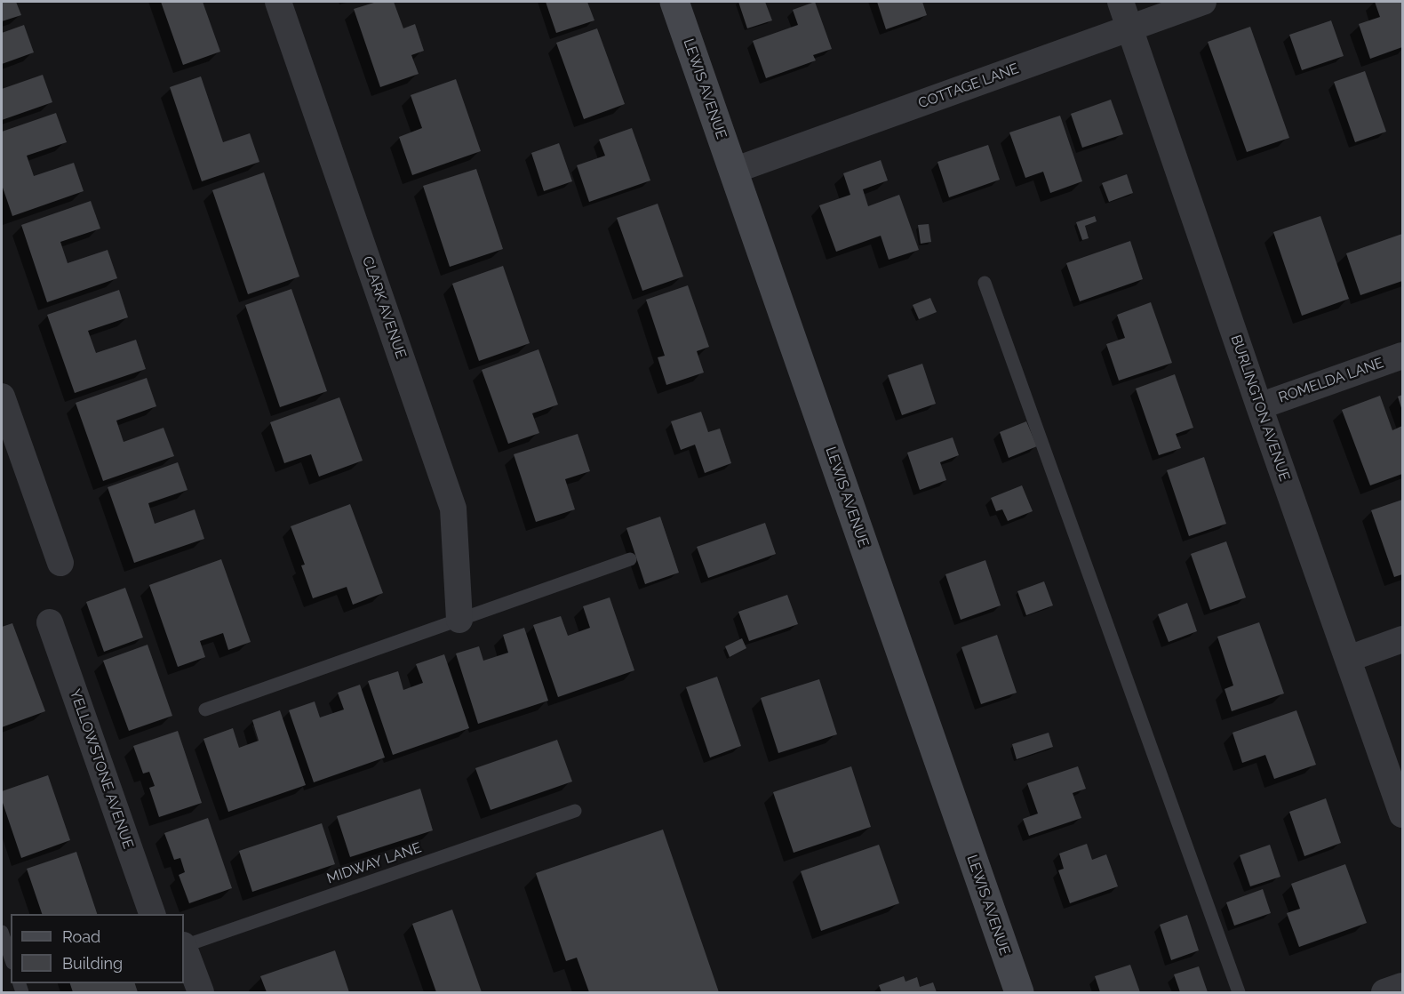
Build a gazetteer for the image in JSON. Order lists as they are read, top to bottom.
{
  "streets": {
    "street": [
      "COTTAGE LANE",
      "LEWIS AVENUE",
      "CLARK AVENUE",
      "ROMELDA LANE",
      "BURLINGTON AVENUE",
      "YELLOWSTONE AVENUE"
    ],
    "lane": ["MIDWAY LANE"]
  },
  "crossings": [
    ["COTTAGE LANE", "LEWIS AVENUE"],
    ["COTTAGE LANE", "BURLINGTON AVENUE"],
    ["ROMELDA LANE", "BURLINGTON AVENUE"]
  ],
  "legend": ["Road", "Building"]
}
